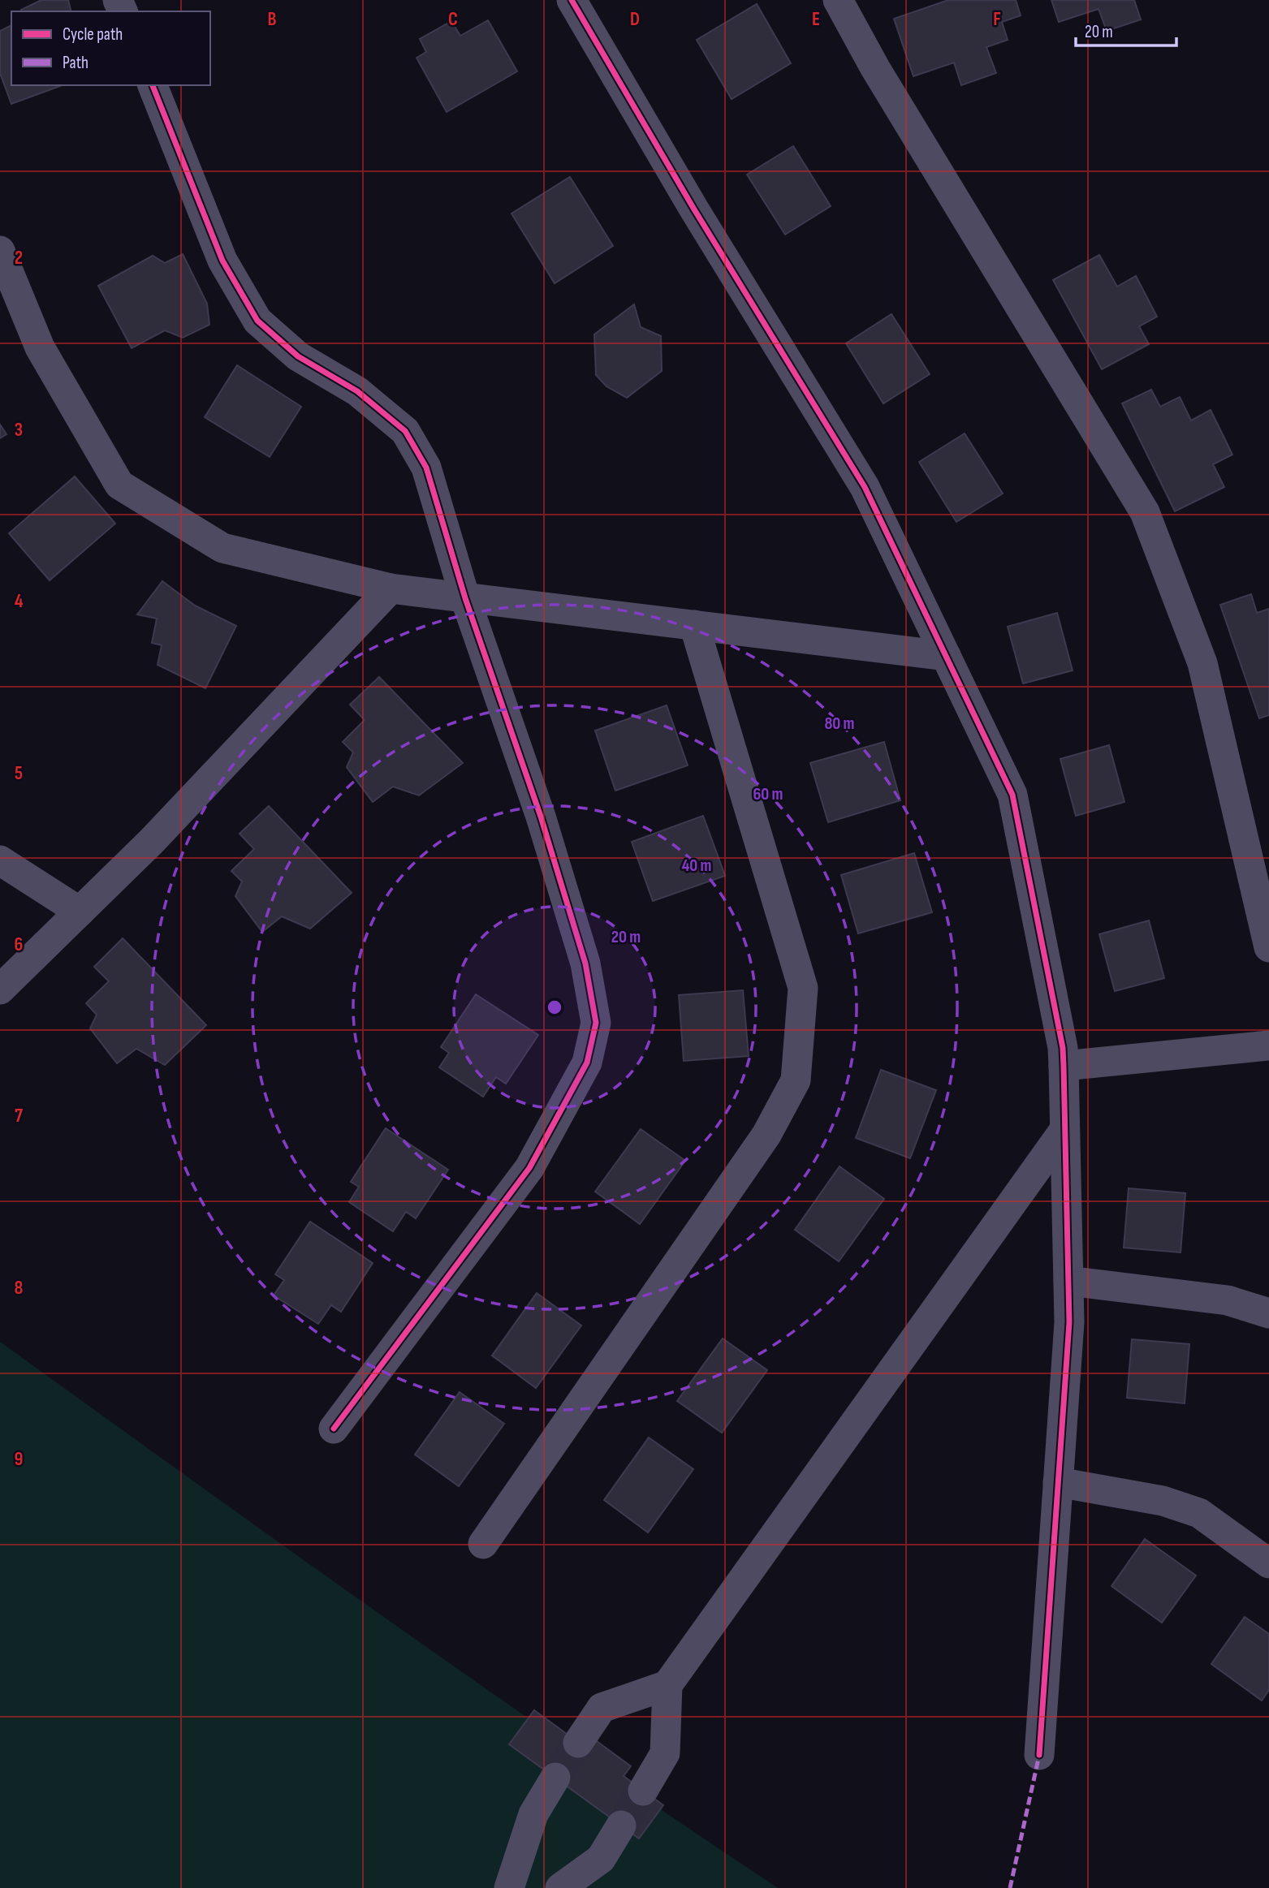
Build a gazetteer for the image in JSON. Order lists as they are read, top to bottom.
{
  "legend": ["Cycle path", "Path"],
  "scale_bar": "20 m",
  "grid": {
    "columns": [
      "B",
      "C",
      "D",
      "E",
      "F"
    ],
    "rows": [
      "2",
      "3",
      "4",
      "5",
      "6",
      "7",
      "8",
      "9"
    ]
  },
  "rings": [
    "80 m",
    "60 m",
    "40 m",
    "20 m"
  ]
}
